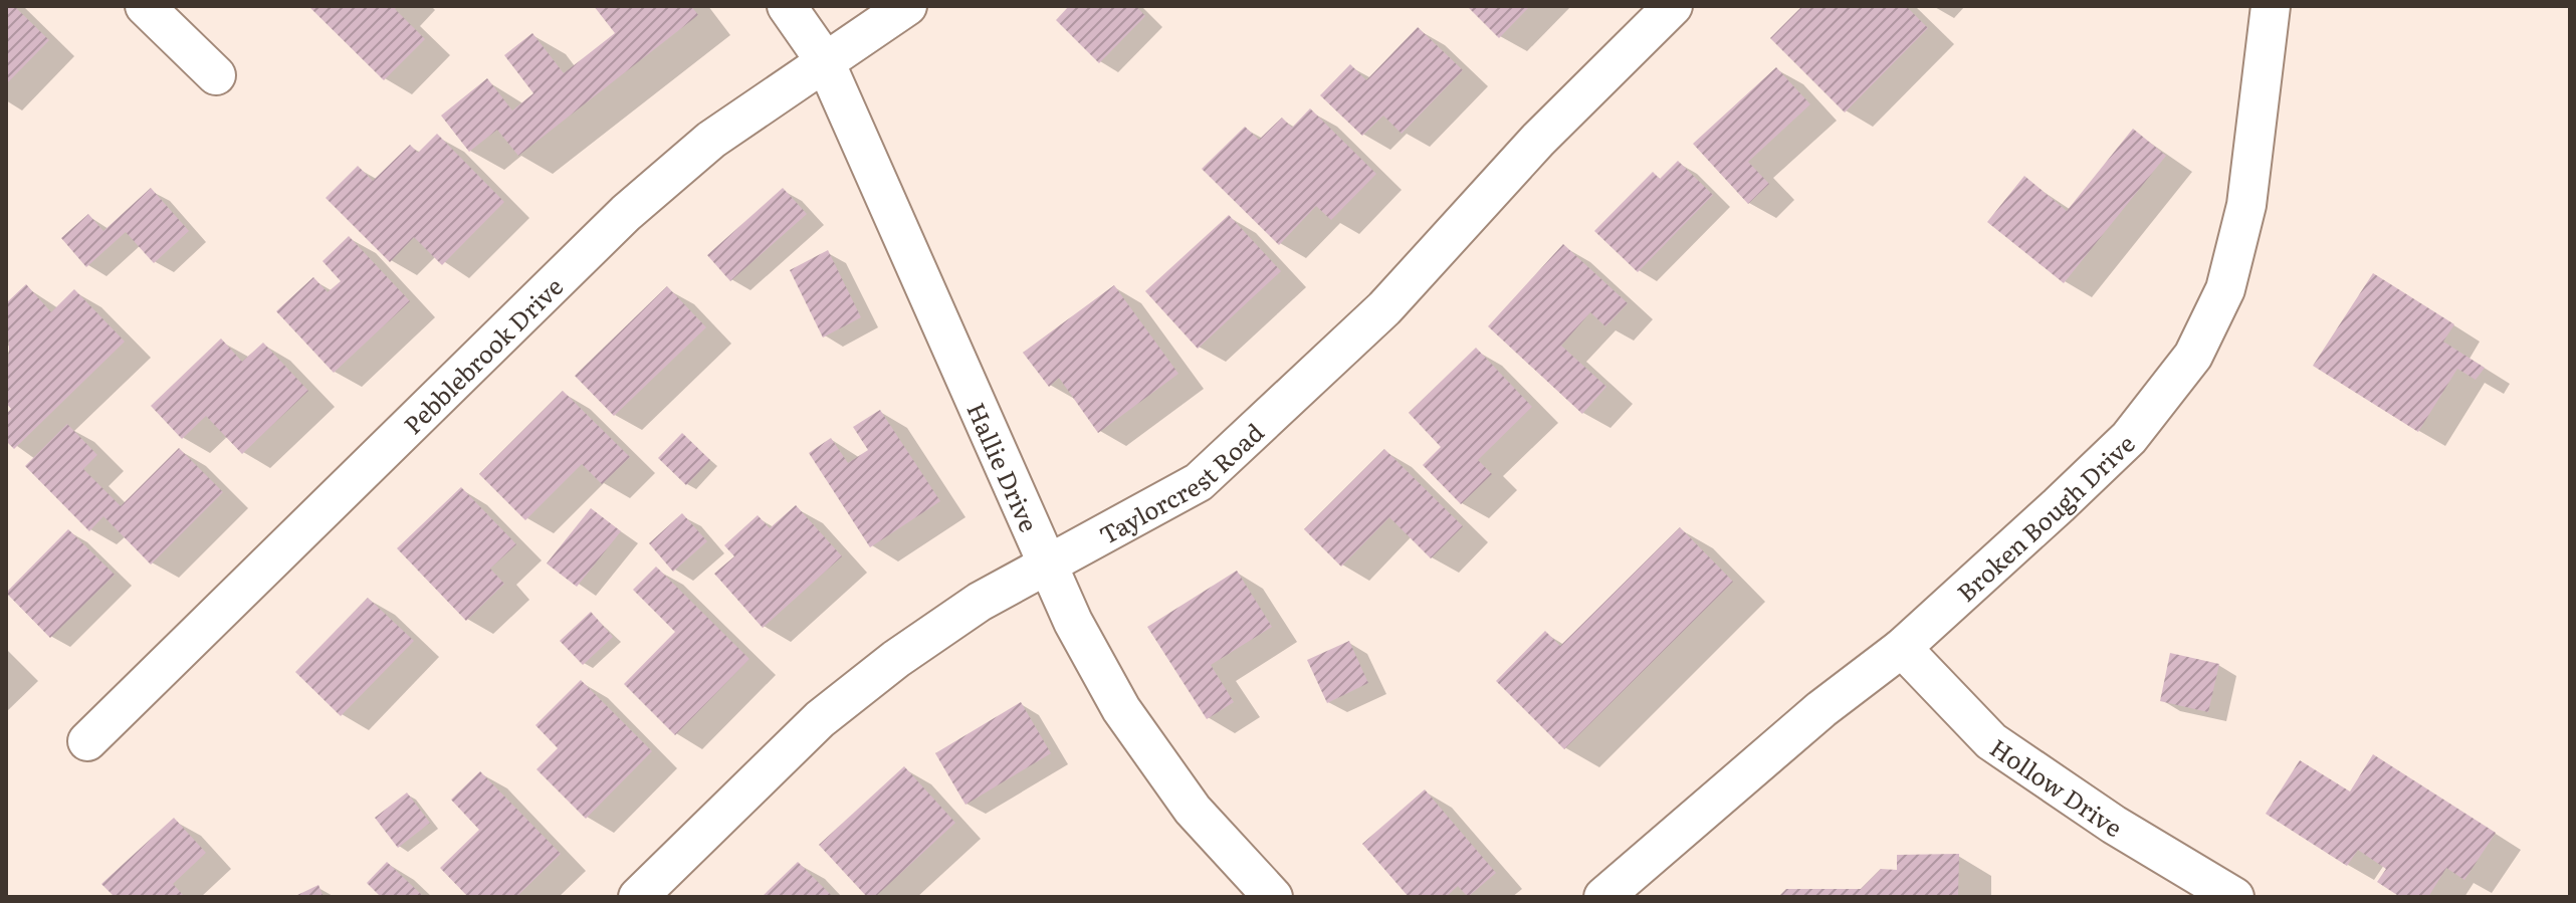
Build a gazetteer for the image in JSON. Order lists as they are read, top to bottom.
{
  "streets": {
    "street": [
      "Pebblebrook Drive",
      "Hallie Drive",
      "Taylorcrest Road",
      "Broken Bough Drive",
      "Hollow Drive"
    ]
  },
  "crossings": [
    ["Pebblebrook Drive", "Hallie Drive"],
    ["Hallie Drive", "Taylorcrest Road"],
    ["Broken Bough Drive", "Hollow Drive"]
  ]
}
